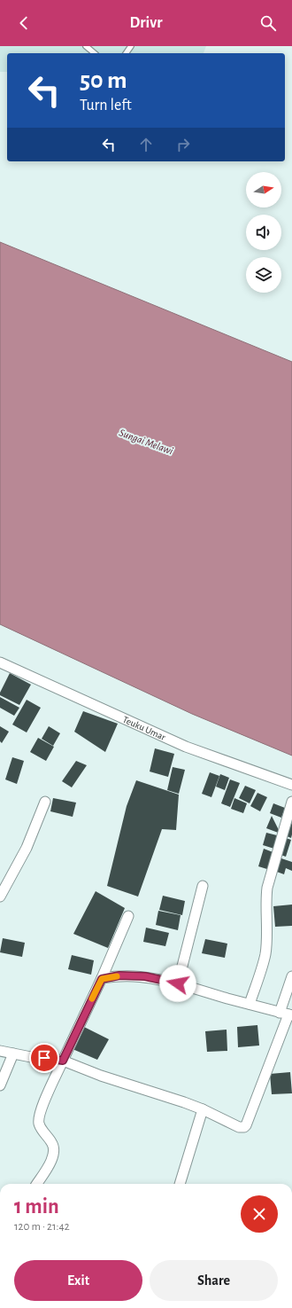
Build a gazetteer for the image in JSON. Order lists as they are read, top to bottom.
{
  "streets": {
    "street": ["Teuku Umar"]
  },
  "water": ["Sungai Melawi"],
  "north": "right",
  "page": {
    "header": "Drivr",
    "turn": ["50 m", "Turn left"],
    "heading": ["1 min", "120 m · 21:42"],
    "buttons": ["Exit", "Share"]
  }
}
